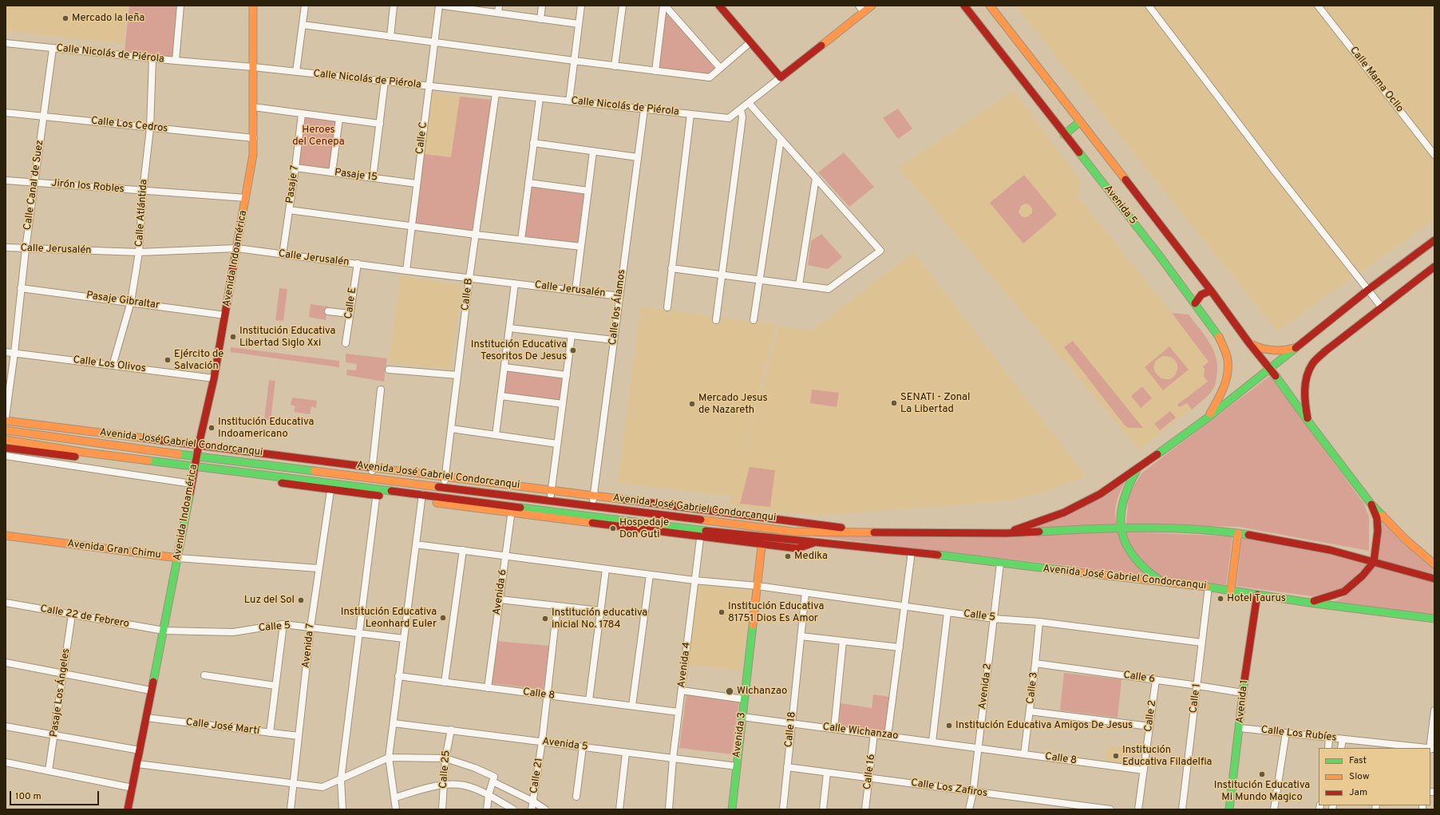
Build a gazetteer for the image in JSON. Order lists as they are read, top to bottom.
{
  "streets": {
    "main road": [
      "Avenida 5",
      "Avenida Indoamérica",
      "Avenida José Gabriel Condorcanqui",
      "Avenida Gran Chimu",
      "Avenida 1",
      "Avenida 3"
    ],
    "street": [
      "Calle Nicolás de Piérola",
      "Calle Mama Ocllo",
      "Calle Los Cedros",
      "Calle C",
      "Pasaje 15",
      "Pasaje 7",
      "Calle Canal de Suez",
      "Jirón los Robles",
      "Calle Atlántida",
      "Calle Jerusalén",
      "Calle B",
      "Pasaje Gibraltar",
      "Calle E",
      "Calle los Álamos",
      "Calle Los Olivos",
      "Avenida 6",
      "Calle 5",
      "Calle 22 de Febrero",
      "Avenida 7",
      "Avenida 4",
      "Calle 6",
      "Avenida 2",
      "Calle 3",
      "Pasaje Los Ángeles",
      "Calle 8",
      "Calle 1",
      "Calle 2",
      "Calle José Martí",
      "Calle 18",
      "Calle Wichanzao",
      "Calle Los Rubíes",
      "Calle 25",
      "Calle 16",
      "Calle 21",
      "Calle Los Zafiros"
    ]
  },
  "crossings": [
    ["Calle Nicolás de Piérola", "Calle C"],
    ["Calle Nicolás de Piérola", "Calle Canal de Suez"],
    ["Calle Nicolás de Piérola", "Calle Atlántida"],
    ["Calle Nicolás de Piérola", "Avenida Indoamérica"],
    ["Calle Nicolás de Piérola", "Calle B"],
    ["Calle Nicolás de Piérola", "Calle los Álamos"],
    ["Calle Los Cedros", "Calle Canal de Suez"],
    ["Calle Los Cedros", "Calle Atlántida"],
    ["Calle Los Cedros", "Avenida Indoamérica"],
    ["Calle C", "Pasaje 15"],
    ["Calle C", "Calle Jerusalén"],
    ["Pasaje 15", "Pasaje 7"],
    ["Pasaje 7", "Calle Jerusalén"],
    ["Calle Canal de Suez", "Jirón los Robles"],
    ["Calle Canal de Suez", "Calle Jerusalén"],
    ["Calle Canal de Suez", "Pasaje Gibraltar"],
    ["Calle Canal de Suez", "Calle Los Olivos"],
    ["Jirón los Robles", "Calle Atlántida"],
    ["Jirón los Robles", "Avenida Indoamérica"],
    ["Avenida 5", "Avenida 4"],
    ["Avenida 5", "Avenida 3"],
    ["Avenida 5", "Calle 25"],
    ["Avenida 5", "Calle 21"],
    ["Calle Atlántida", "Calle Jerusalén"],
    ["Calle Atlántida", "Pasaje Gibraltar"],
    ["Calle Atlántida", "Calle Los Olivos"],
    ["Calle Jerusalén", "Avenida Indoamérica"],
    ["Calle Jerusalén", "Calle B"],
    ["Calle Jerusalén", "Calle E"],
    ["Calle Jerusalén", "Calle los Álamos"],
    ["Avenida Indoamérica", "Pasaje Gibraltar"],
    ["Avenida Indoamérica", "Calle Los Olivos"],
    ["Avenida Indoamérica", "Avenida José Gabriel Condorcanqui"],
    ["Avenida Indoamérica", "Avenida Gran Chimu"],
    ["Avenida Indoamérica", "Calle 5"],
    ["Avenida Indoamérica", "Calle 22 de Febrero"],
    ["Avenida Indoamérica", "Calle José Martí"],
    ["Calle B", "Avenida José Gabriel Condorcanqui"],
    ["Calle los Álamos", "Avenida José Gabriel Condorcanqui"],
    ["Avenida José Gabriel Condorcanqui", "Avenida 6"],
    ["Avenida José Gabriel Condorcanqui", "Avenida 7"],
    ["Avenida José Gabriel Condorcanqui", "Avenida 4"],
    ["Avenida José Gabriel Condorcanqui", "Avenida 2"],
    ["Avenida José Gabriel Condorcanqui", "Calle 1"],
    ["Avenida José Gabriel Condorcanqui", "Avenida 1"],
    ["Avenida José Gabriel Condorcanqui", "Avenida 3"],
    ["Avenida Gran Chimu", "Avenida 7"],
    ["Avenida 6", "Calle 5"],
    ["Avenida 6", "Calle 8"],
    ["Calle 5", "Calle 22 de Febrero"],
    ["Calle 5", "Avenida 7"],
    ["Calle 5", "Avenida 4"],
    ["Calle 5", "Avenida 2"],
    ["Calle 5", "Calle 3"],
    ["Calle 5", "Calle 1"],
    ["Calle 5", "Calle 18"],
    ["Calle 5", "Avenida 3"],
    ["Calle 22 de Febrero", "Pasaje Los Ángeles"],
    ["Avenida 7", "Calle José Martí"],
    ["Avenida 4", "Calle 8"],
    ["Calle 6", "Calle 3"],
    ["Calle 6", "Calle 1"],
    ["Calle 6", "Avenida 1"],
    ["Calle 6", "Calle 2"],
    ["Avenida 2", "Calle 8"],
    ["Avenida 2", "Calle Wichanzao"],
    ["Avenida 2", "Calle Los Zafiros"],
    ["Calle 3", "Calle 8"],
    ["Calle 8", "Calle 2"],
    ["Calle 8", "Calle Wichanzao"],
    ["Calle 8", "Calle 21"],
    ["Avenida 1", "Calle Los Rubíes"],
    ["Calle 18", "Calle Wichanzao"],
    ["Calle 18", "Calle Los Zafiros"],
    ["Calle Wichanzao", "Avenida 3"],
    ["Calle Wichanzao", "Calle 16"],
    ["Calle 16", "Calle Los Zafiros"]
  ],
  "parks": ["Heroes del Cenepa"],
  "places": [
    "Mercado la leña",
    "Institución Educativa Libertad Siglo Xxi",
    "Institución Educativa Tesoritos De Jesus",
    "Ejército de Salvación",
    "SENATI - Zonal La Libertad",
    "Mercado Jesus de Nazareth",
    "Institución Educativa Indoamericano",
    "Hospedaje Don Guti",
    "Medika",
    "Hotel Taurus",
    "Luz del Sol",
    "Institución Educativa 81751 Dios Es Amor",
    "Institución Educativa Leonhard Euler",
    "Institución educativa inicial No. 1784",
    "Wichanzao",
    "Institución Educativa Amigos De Jesus",
    "Institución Educativa Filadelfia",
    "Institución Educativa Mi Mundo Magico"
  ],
  "legend": ["Fast", "Slow", "Jam"],
  "scale_bar": "100 m"
}
